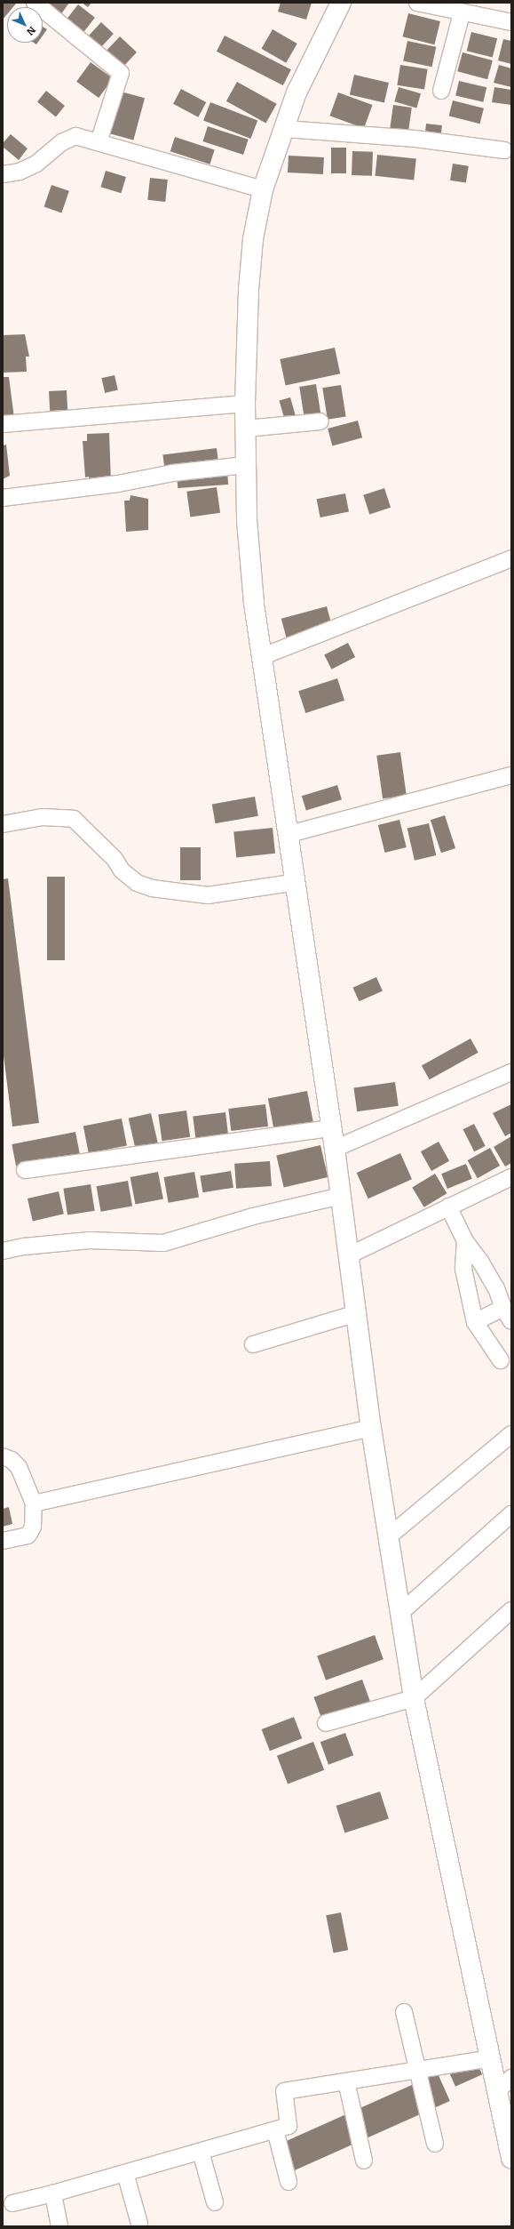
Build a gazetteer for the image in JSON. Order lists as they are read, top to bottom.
{
  "north": "bottom right"
}
